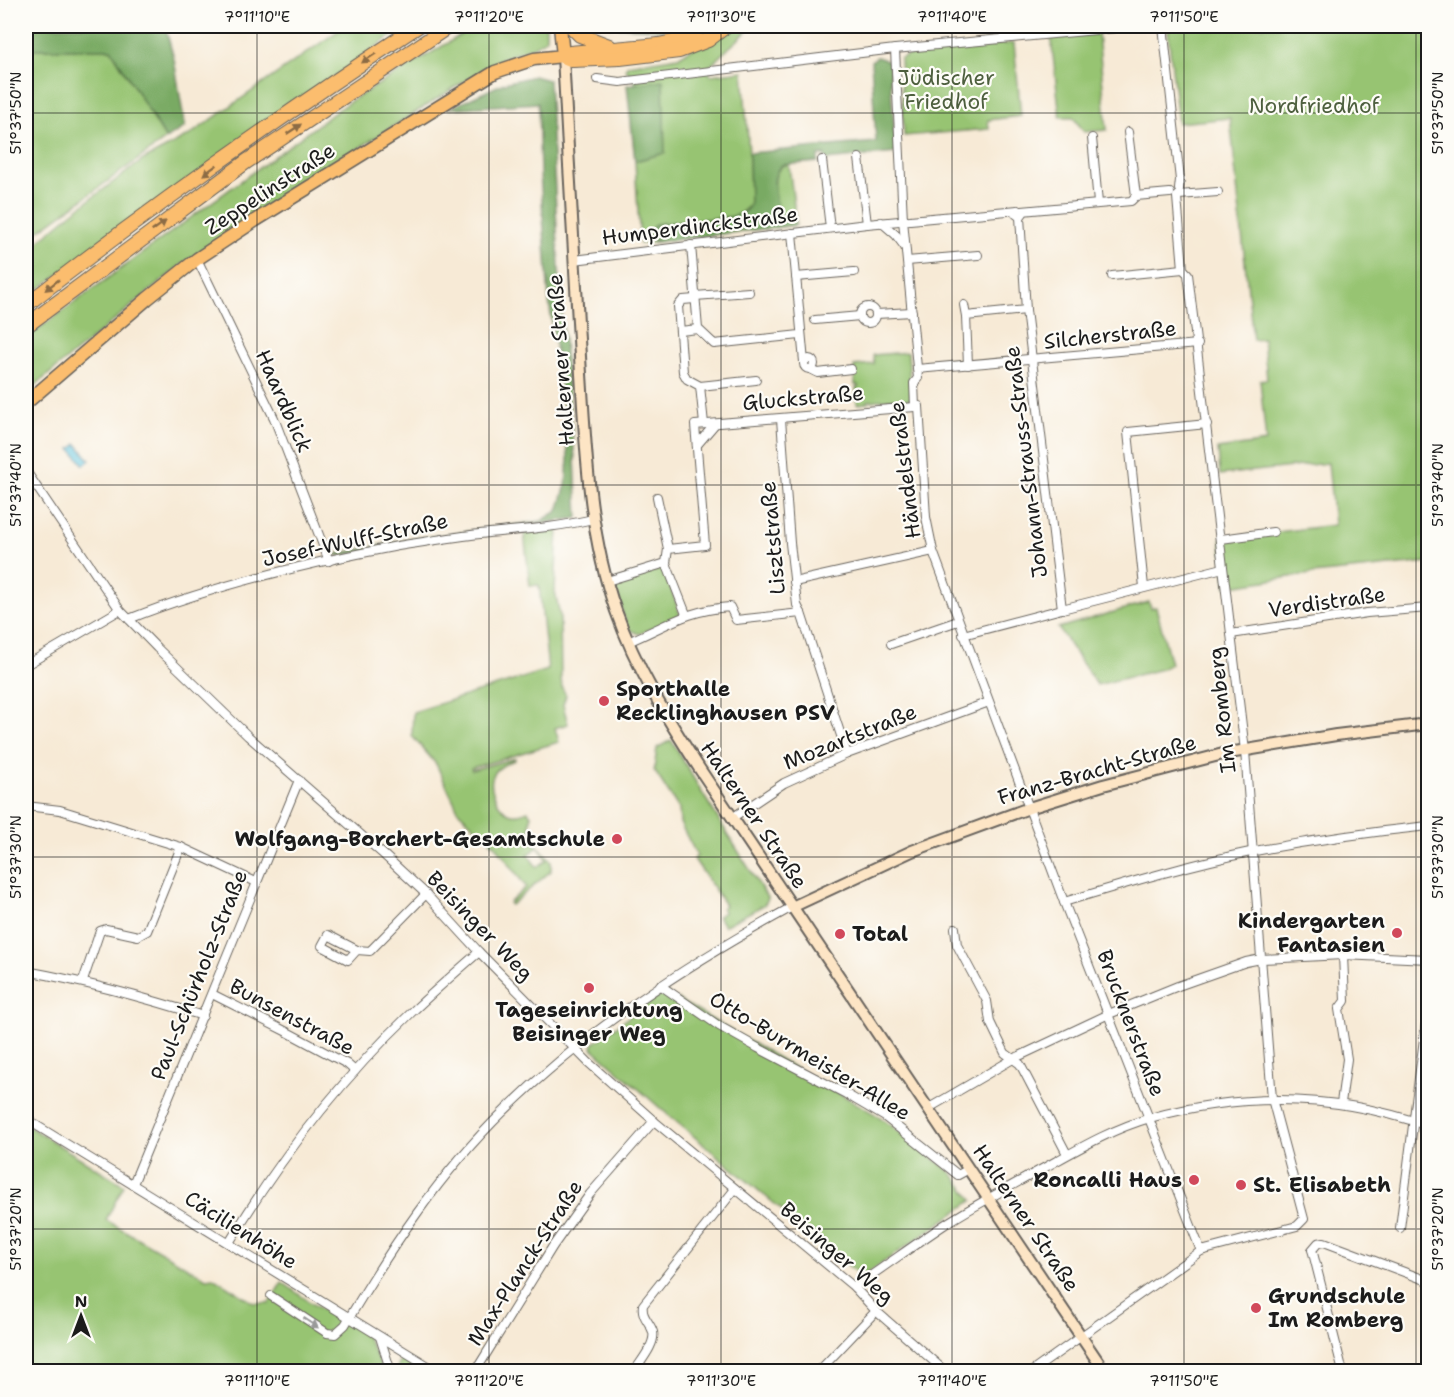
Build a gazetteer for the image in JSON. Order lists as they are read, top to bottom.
{
  "streets": {
    "main road": ["Zeppelinstraße", "Halterner Straße", "Franz-Bracht-Straße"],
    "street": [
      "Humperdinckstraße",
      "Silcherstraße",
      "Gluckstraße",
      "Haardblick",
      "Johann-Strauss-Straße",
      "Händelstraße",
      "Lisztstraße",
      "Josef-Wulff-Straße",
      "Verdistraße",
      "Im Romberg",
      "Mozartstraße",
      "Beisinger Weg",
      "Paul-Schürholz-Straße",
      "Bunsenstraße",
      "Brucknerstraße",
      "Otto-Burrmeister-Allee",
      "Cäcilienhöhe",
      "Max-Planck-Straße"
    ]
  },
  "crossings": [
    ["Zeppelinstraße", "Halterner Straße"],
    ["Zeppelinstraße", "Haardblick"],
    ["Humperdinckstraße", "Halterner Straße"],
    ["Humperdinckstraße", "Johann-Strauss-Straße"],
    ["Humperdinckstraße", "Händelstraße"],
    ["Humperdinckstraße", "Im Romberg"],
    ["Silcherstraße", "Johann-Strauss-Straße"],
    ["Silcherstraße", "Händelstraße"],
    ["Silcherstraße", "Im Romberg"],
    ["Halterner Straße", "Josef-Wulff-Straße"],
    ["Halterner Straße", "Mozartstraße"],
    ["Halterner Straße", "Franz-Bracht-Straße"],
    ["Halterner Straße", "Otto-Burrmeister-Allee"],
    ["Gluckstraße", "Händelstraße"],
    ["Gluckstraße", "Lisztstraße"],
    ["Haardblick", "Josef-Wulff-Straße"],
    ["Händelstraße", "Mozartstraße"],
    ["Händelstraße", "Franz-Bracht-Straße"],
    ["Händelstraße", "Brucknerstraße"],
    ["Lisztstraße", "Mozartstraße"],
    ["Josef-Wulff-Straße", "Beisinger Weg"],
    ["Verdistraße", "Im Romberg"],
    ["Im Romberg", "Franz-Bracht-Straße"],
    ["Im Romberg", "Brucknerstraße"],
    ["Franz-Bracht-Straße", "Brucknerstraße"],
    ["Beisinger Weg", "Paul-Schürholz-Straße"],
    ["Beisinger Weg", "Max-Planck-Straße"],
    ["Paul-Schürholz-Straße", "Bunsenstraße"],
    ["Paul-Schürholz-Straße", "Cäcilienhöhe"]
  ],
  "parks": ["Jüdischer Friedhof", "Nordfriedhof"],
  "places": [
    "Sporthalle Recklinghausen PSV",
    "Wolfgang-Borchert-Gesamtschule",
    "Kindergarten Fantasien",
    "Total",
    "Tageseinrichtung Beisinger Weg",
    "Roncalli Haus",
    "St. Elisabeth",
    "Grundschule Im Romberg"
  ],
  "north": "top",
  "coordinates": [
    "7°11'10\"E",
    "7°11'20\"E",
    "7°11'30\"E",
    "7°11'40\"E",
    "7°11'50\"E",
    "51°37'50\"N",
    "51°37'40\"N",
    "51°37'30\"N",
    "51°37'20\"N"
  ]
}
